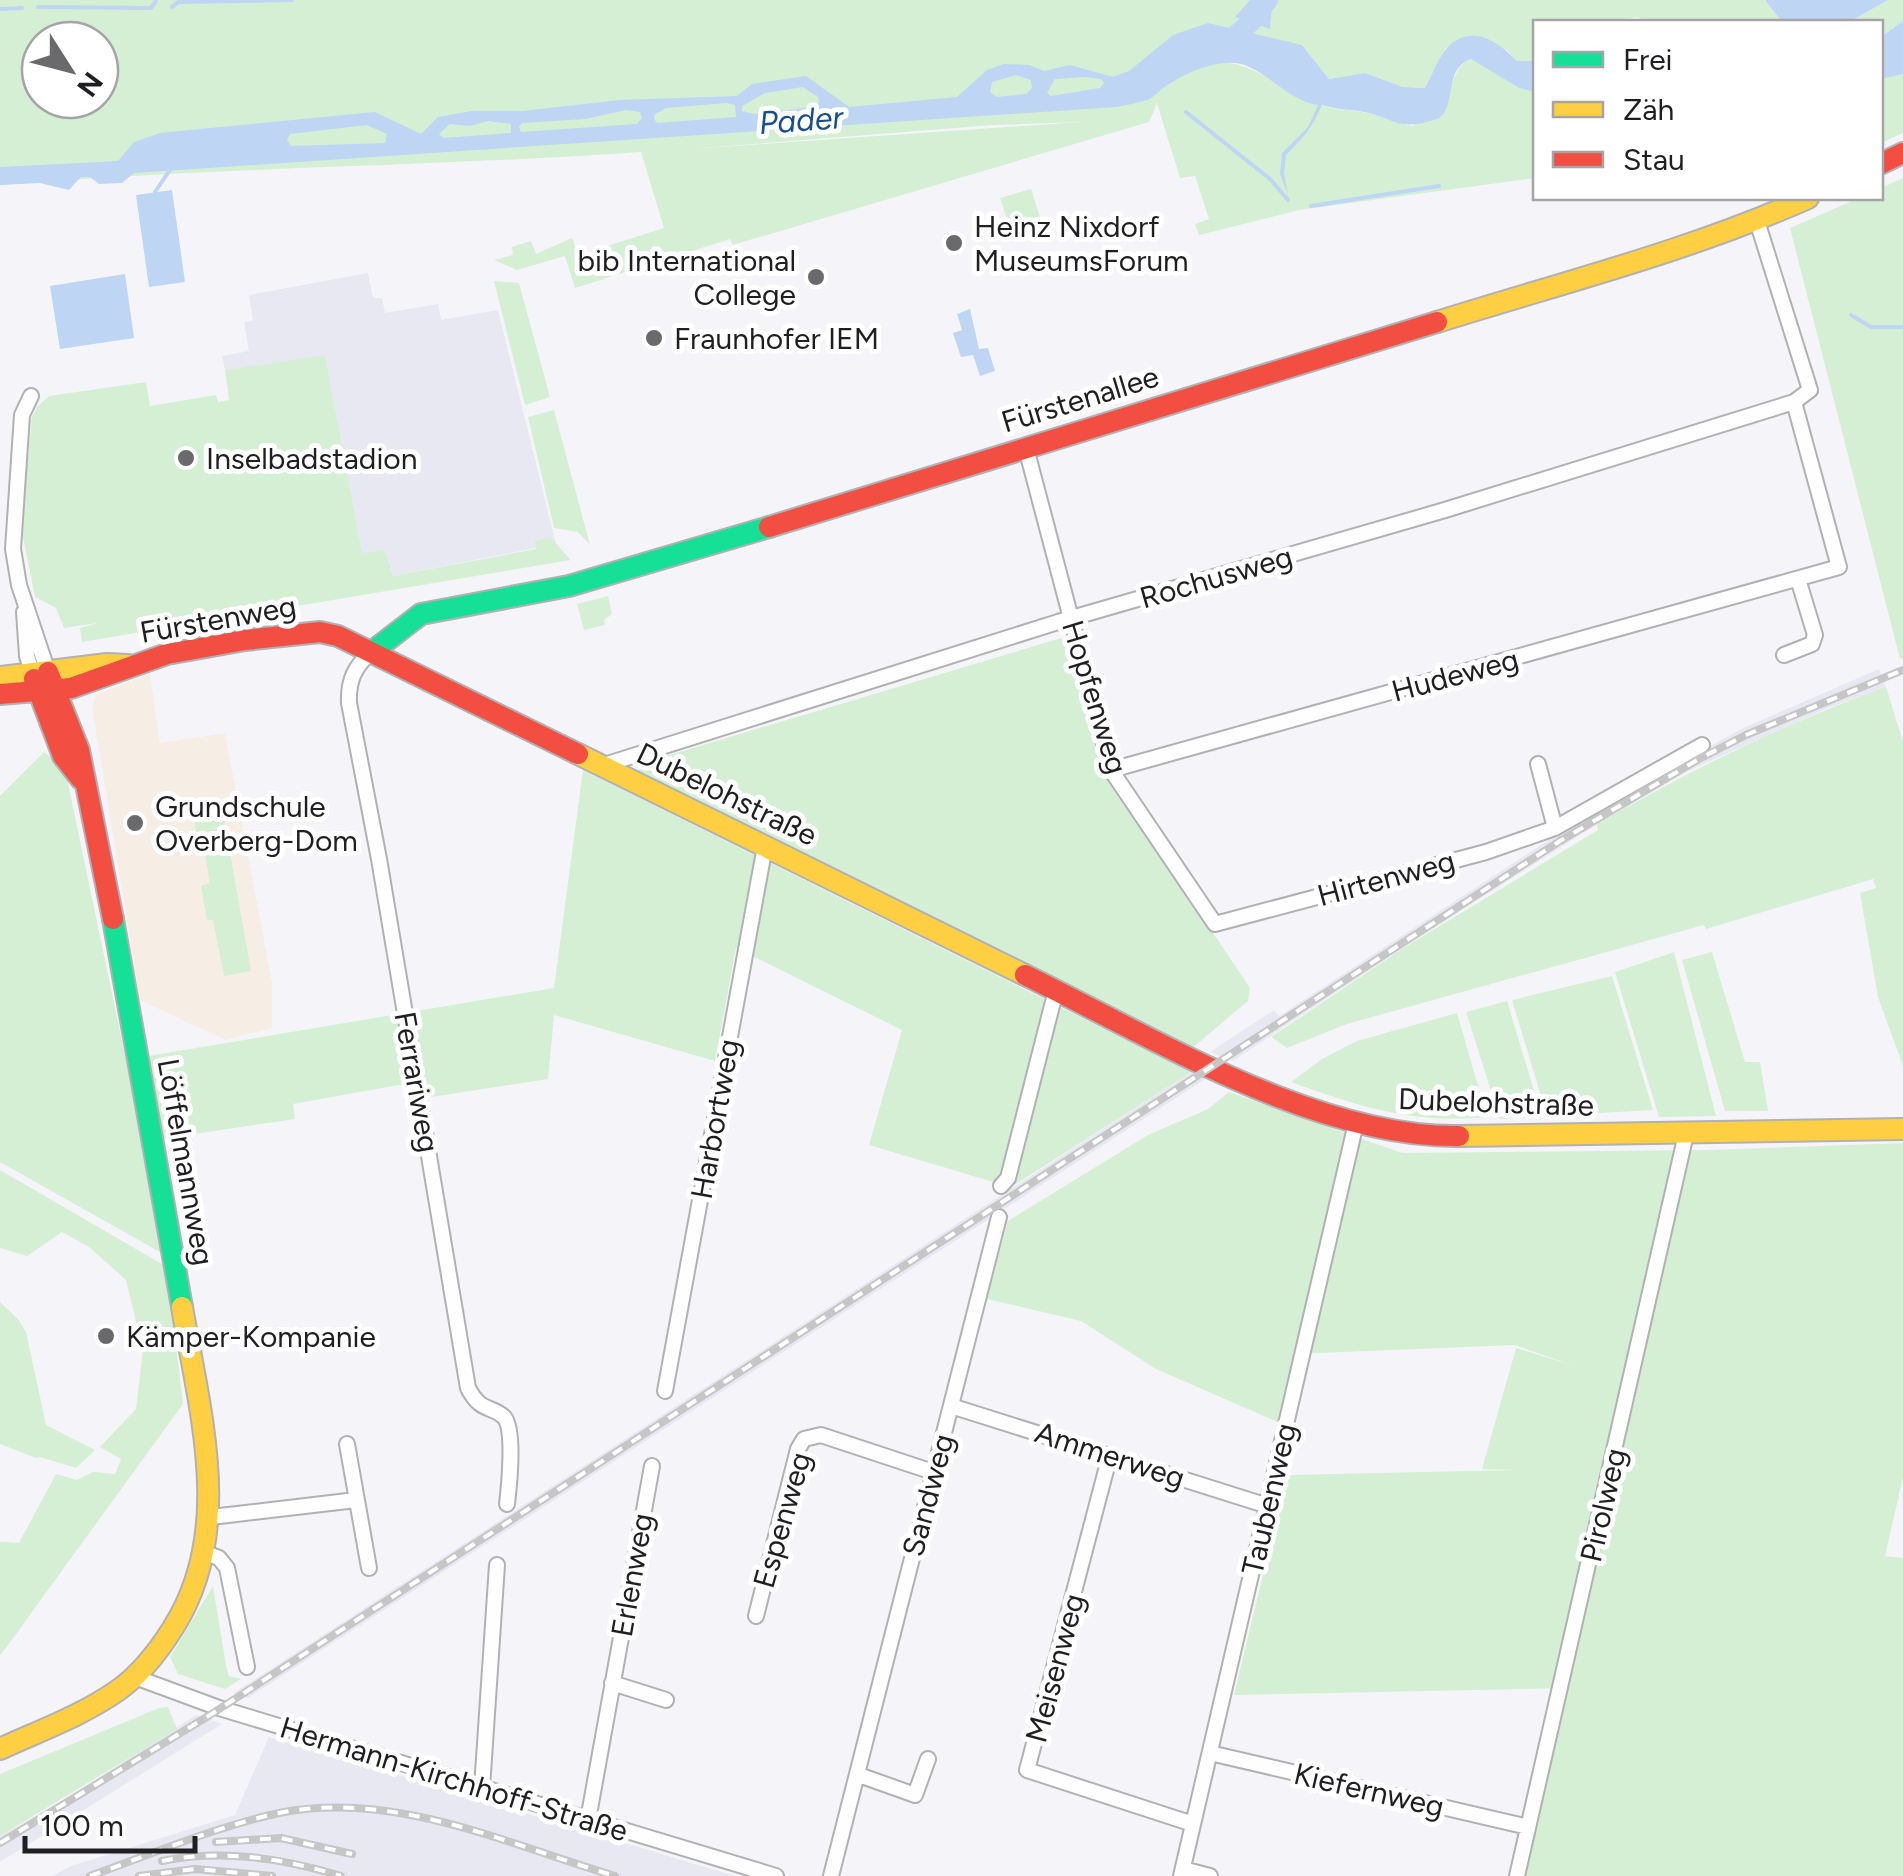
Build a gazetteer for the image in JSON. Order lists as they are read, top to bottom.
{
  "streets": {
    "street": [
      "Fürstenallee",
      "Rochusweg",
      "Fürstenweg",
      "Hudeweg",
      "Hopfenweg",
      "Dubelohstraße",
      "Hirtenweg",
      "Ferrariweg",
      "Harbortweg",
      "Löffelmannweg",
      "Ammerweg",
      "Sandweg",
      "Taubenweg",
      "Pirolweg",
      "Espenweg",
      "Erlenweg",
      "Meisenweg",
      "Hermann-Kirchhoff-Straße",
      "Kiefernweg"
    ]
  },
  "crossings": [
    ["Fürstenallee", "Fürstenweg"],
    ["Fürstenallee", "Hopfenweg"],
    ["Fürstenallee", "Dubelohstraße"],
    ["Fürstenallee", "Ferrariweg"],
    ["Rochusweg", "Hudeweg"],
    ["Rochusweg", "Hopfenweg"],
    ["Rochusweg", "Dubelohstraße"],
    ["Fürstenweg", "Dubelohstraße"],
    ["Fürstenweg", "Ferrariweg"],
    ["Fürstenweg", "Löffelmannweg"],
    ["Hudeweg", "Hopfenweg"],
    ["Hopfenweg", "Hirtenweg"],
    ["Dubelohstraße", "Ferrariweg"],
    ["Dubelohstraße", "Harbortweg"],
    ["Dubelohstraße", "Taubenweg"],
    ["Dubelohstraße", "Pirolweg"],
    ["Löffelmannweg", "Hermann-Kirchhoff-Straße"],
    ["Ammerweg", "Sandweg"],
    ["Ammerweg", "Taubenweg"],
    ["Ammerweg", "Meisenweg"],
    ["Sandweg", "Espenweg"],
    ["Taubenweg", "Meisenweg"],
    ["Taubenweg", "Kiefernweg"],
    ["Pirolweg", "Kiefernweg"],
    ["Erlenweg", "Hermann-Kirchhoff-Straße"]
  ],
  "water": ["Pader"],
  "places": [
    "Heinz Nixdorf MuseumsForum",
    "bib International College",
    "Fraunhofer IEM",
    "Inselbadstadion",
    "Grundschule Overberg-Dom",
    "Kämper-Kompanie"
  ],
  "legend": ["Frei", "Zäh", "Stau"],
  "scale_bar": "100 m",
  "north": "bottom right"
}
